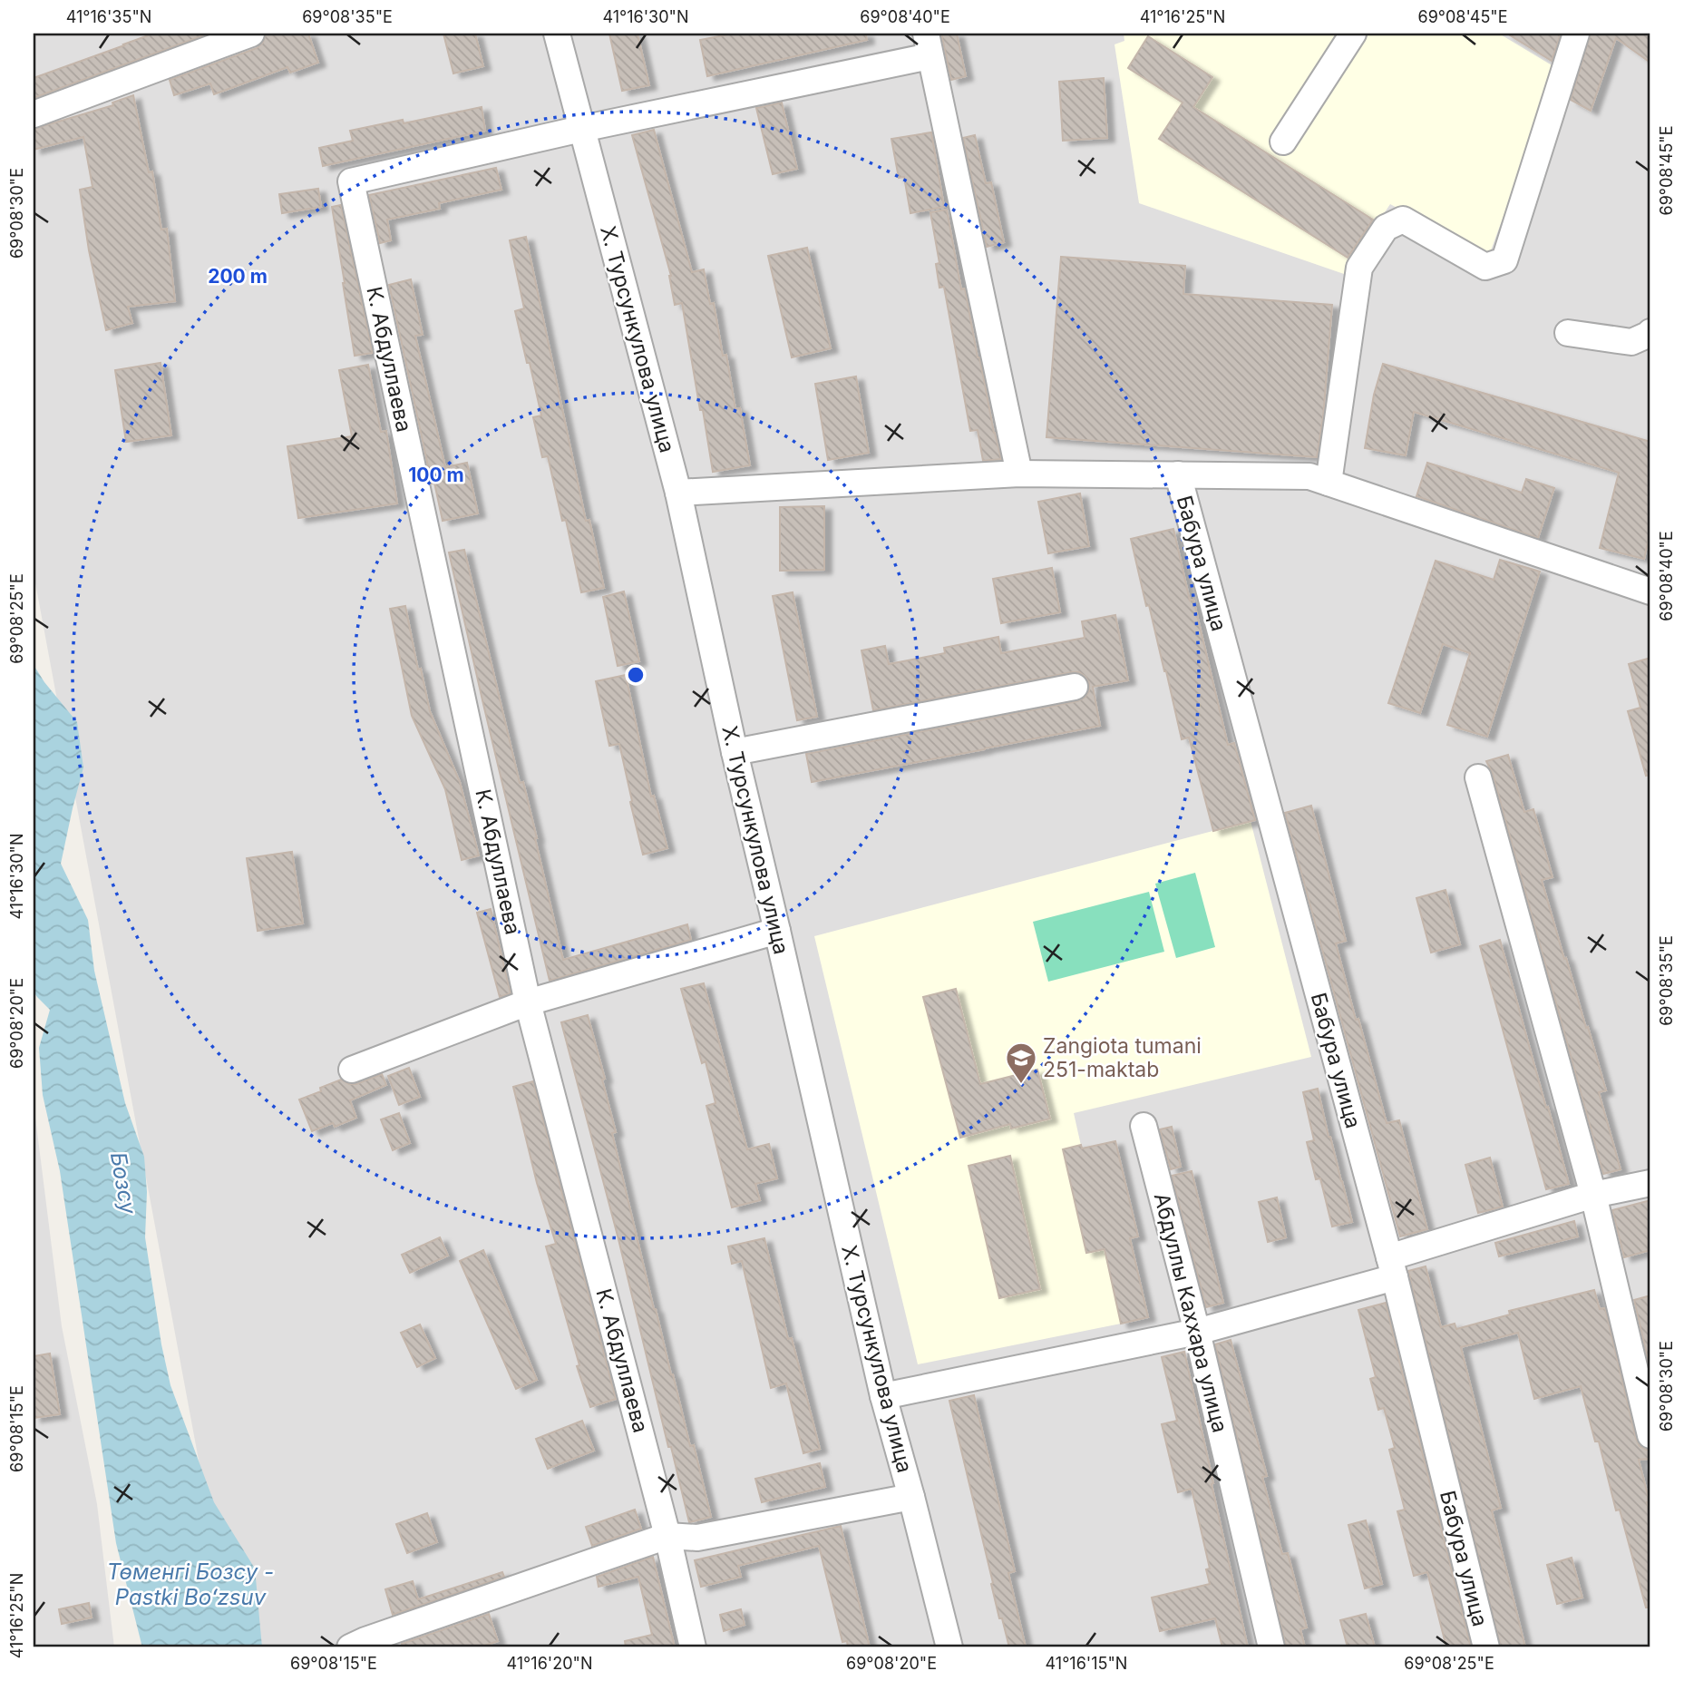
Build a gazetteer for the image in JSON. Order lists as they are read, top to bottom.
{
  "streets": {
    "street": [
      "Х. Турсункулова улица",
      "К. Абдуллаева",
      "Бабура улица",
      "Абдуллы Каххара улица"
    ]
  },
  "crossings": [
    ["Х. Турсункулова улица", "К. Абдуллаева"]
  ],
  "water": ["Бозсу", "Төменгі Бозсу - Pastki Boʻzsuv"],
  "places": {
    "school or university": ["Zangiota tumani 251-maktab"]
  },
  "coordinates": [
    "41°16'35\"N",
    "69°08'35\"E",
    "41°16'30\"N",
    "69°08'40\"E",
    "41°16'25\"N",
    "69°08'45\"E",
    "69°08'30\"E",
    "69°08'25\"E",
    "69°08'20\"E",
    "69°08'15\"E",
    "41°16'20\"N",
    "41°16'15\"N"
  ],
  "rings": ["200 m", "100 m"]
}
